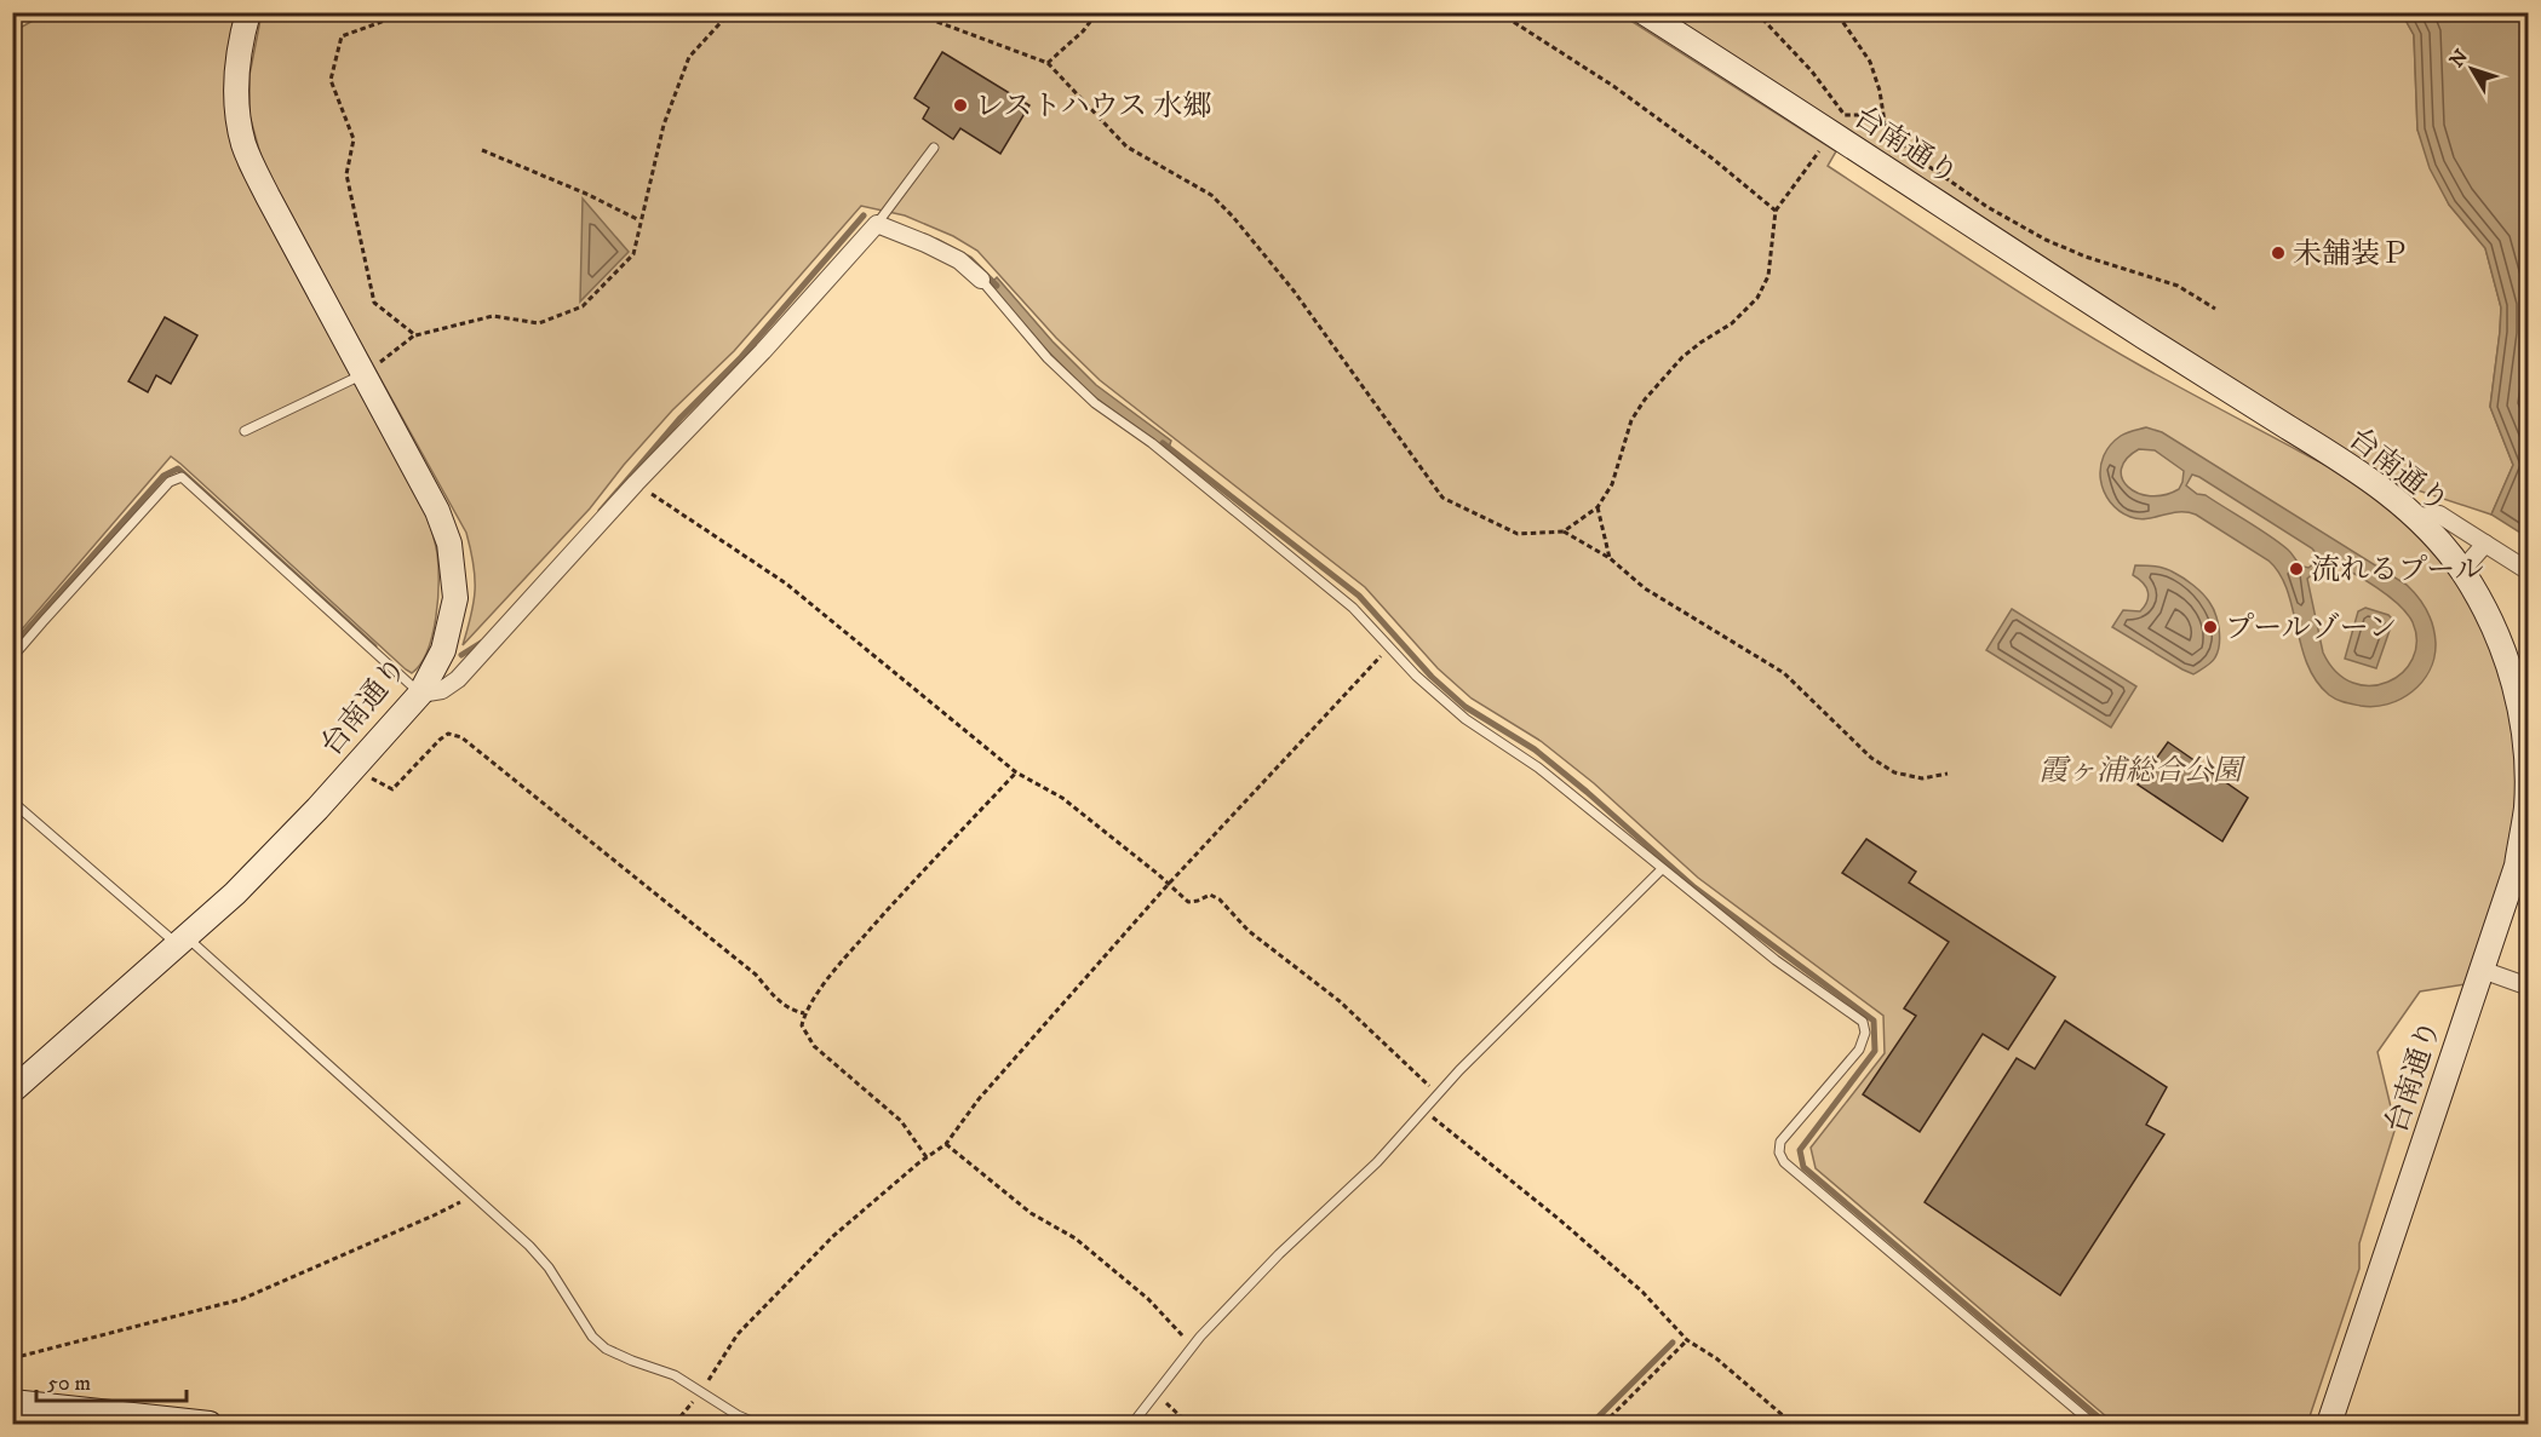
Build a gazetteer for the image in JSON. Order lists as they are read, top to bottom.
{
  "streets": {
    "street": ["台南通り"]
  },
  "parks": ["霞ヶ浦総合公園"],
  "places": [
    "レストハウス 水郷",
    "未舗装Ｐ",
    "流れるプール",
    "プールゾーン"
  ],
  "scale_bar": "50 m",
  "north": "top left"
}
